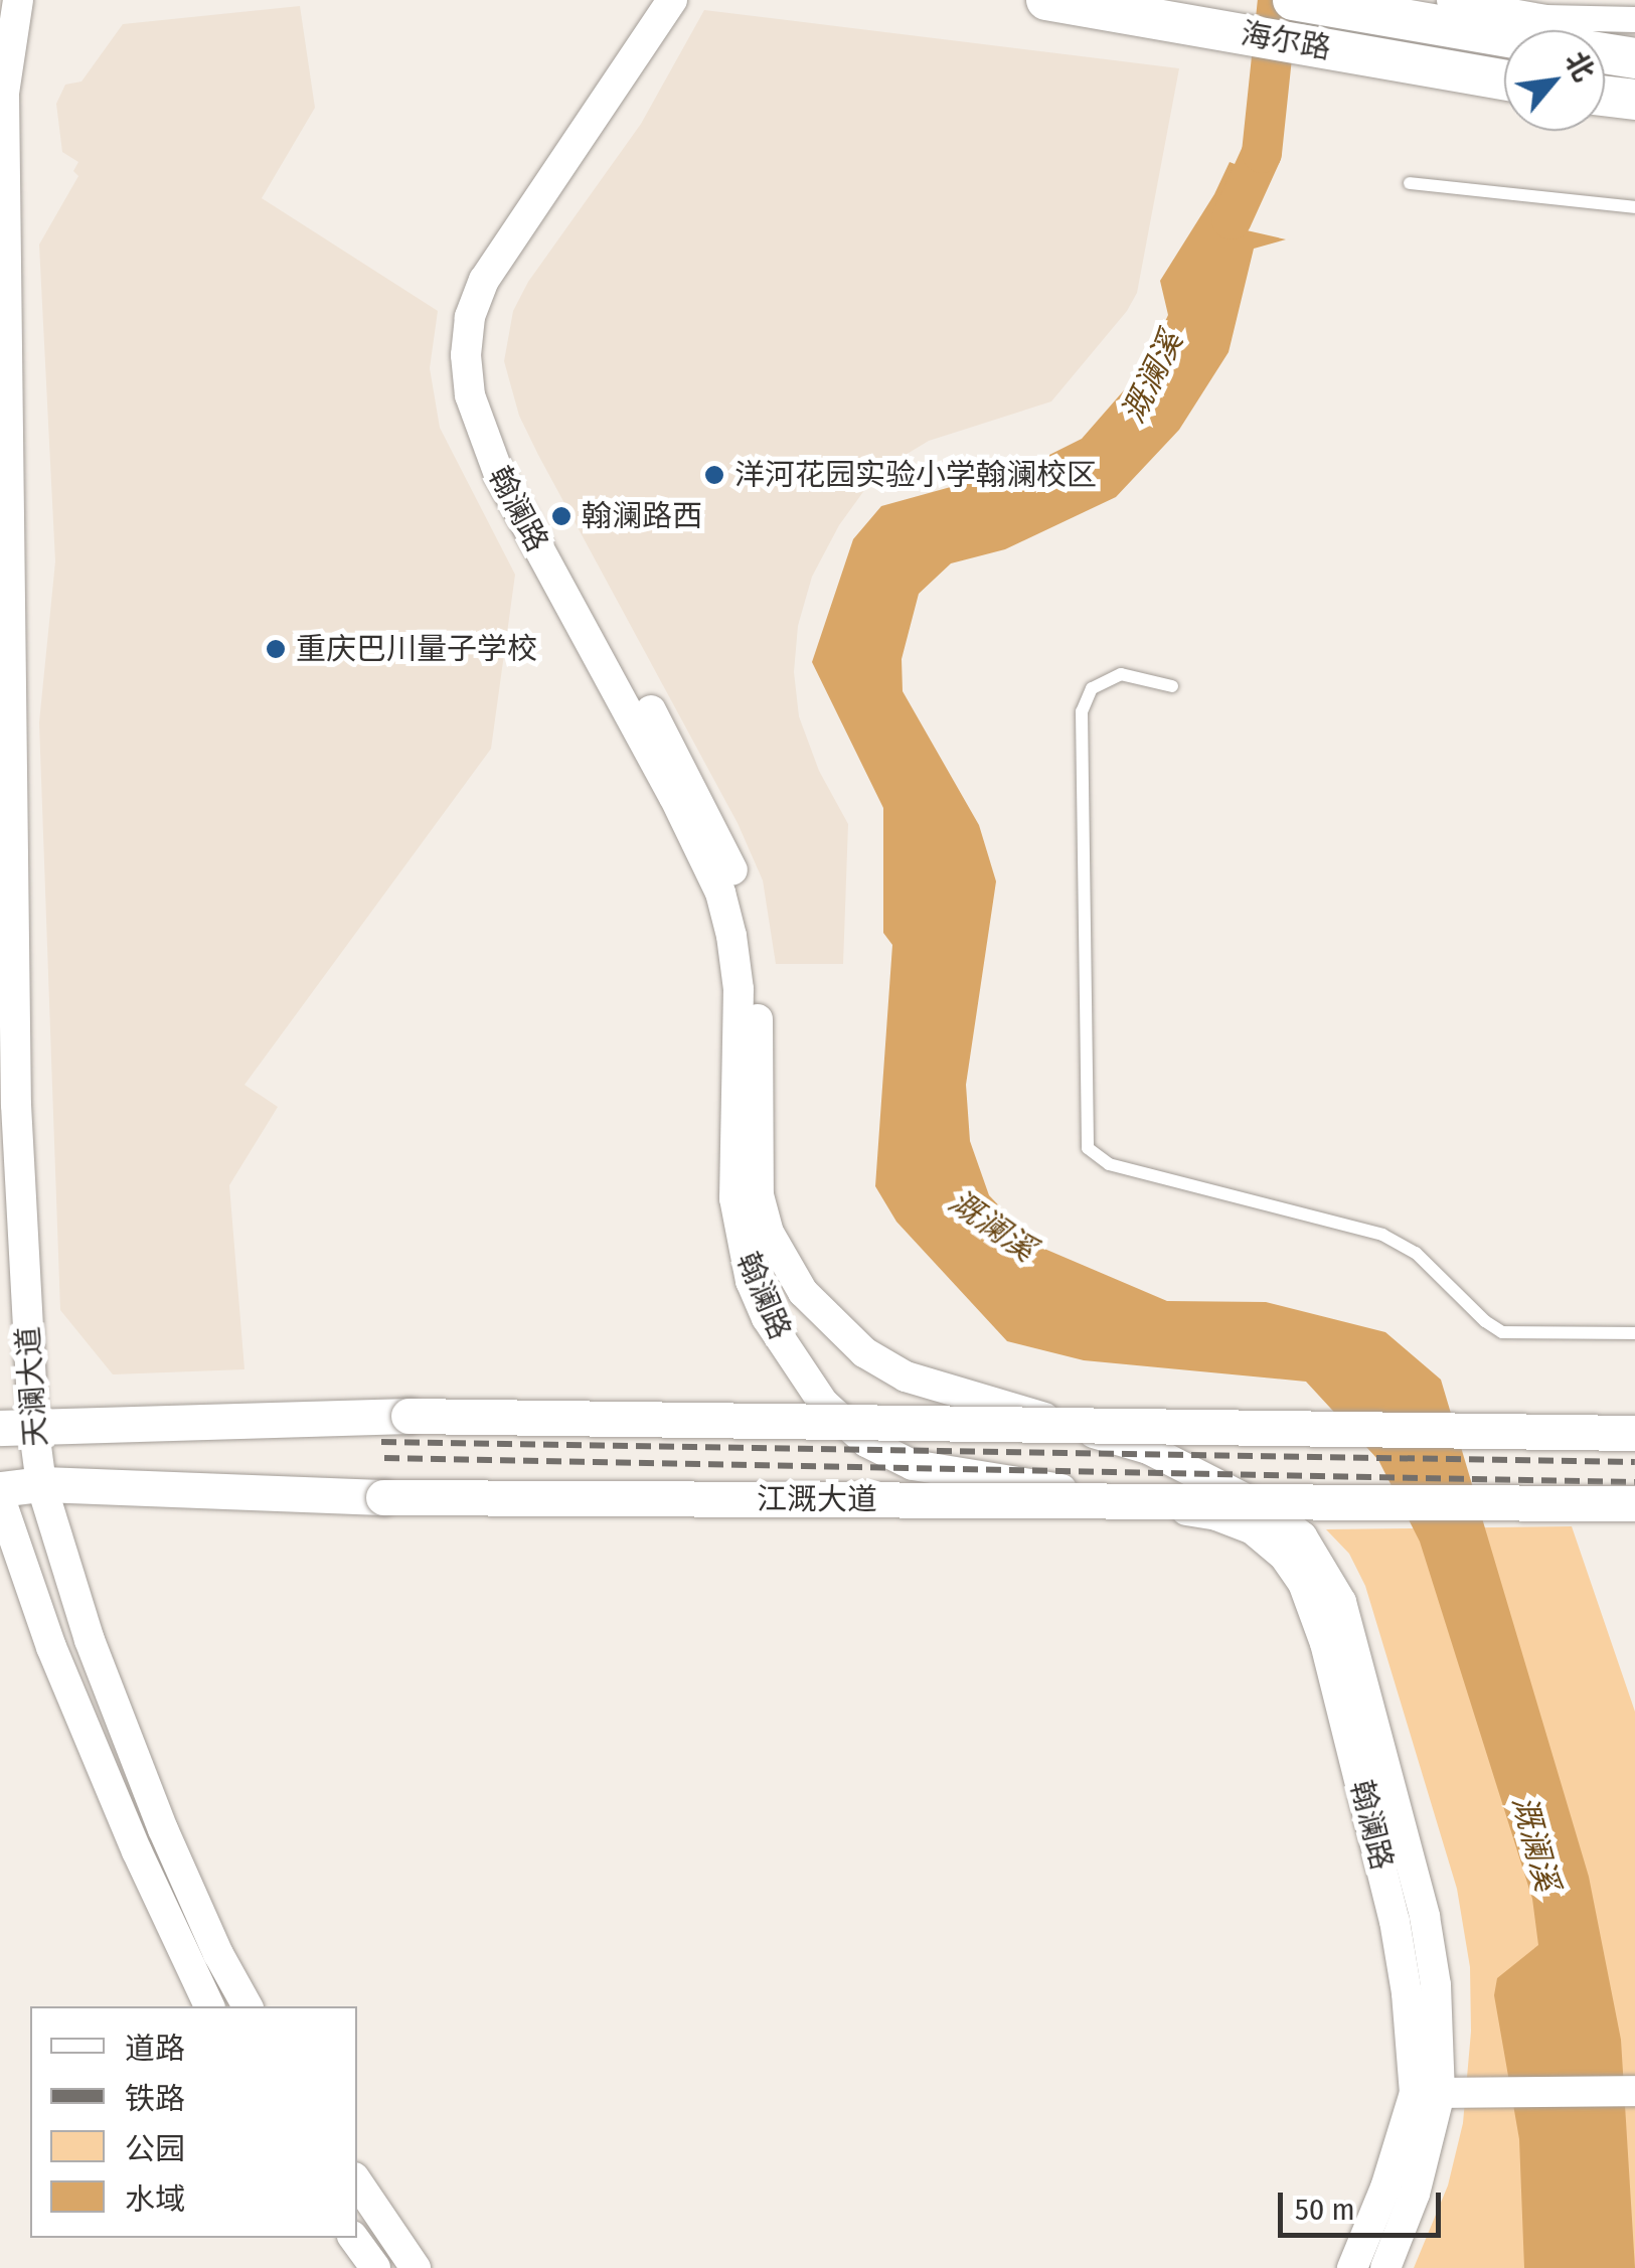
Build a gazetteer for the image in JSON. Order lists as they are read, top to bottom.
{
  "streets": {
    "main road": ["海尔路", "江溉大道"],
    "street": ["翰澜路", "天澜大道"]
  },
  "crossings": [
    ["天澜大道", "江溉大道"]
  ],
  "water": ["溉澜溪"],
  "places": ["洋河花园实验小学翰澜校区", "翰澜路西", "重庆巴川量子学校"],
  "legend": [
    "道路",
    "铁路",
    "公园",
    "水域"
  ],
  "scale_bar": "50 m",
  "north": "top right"
}
